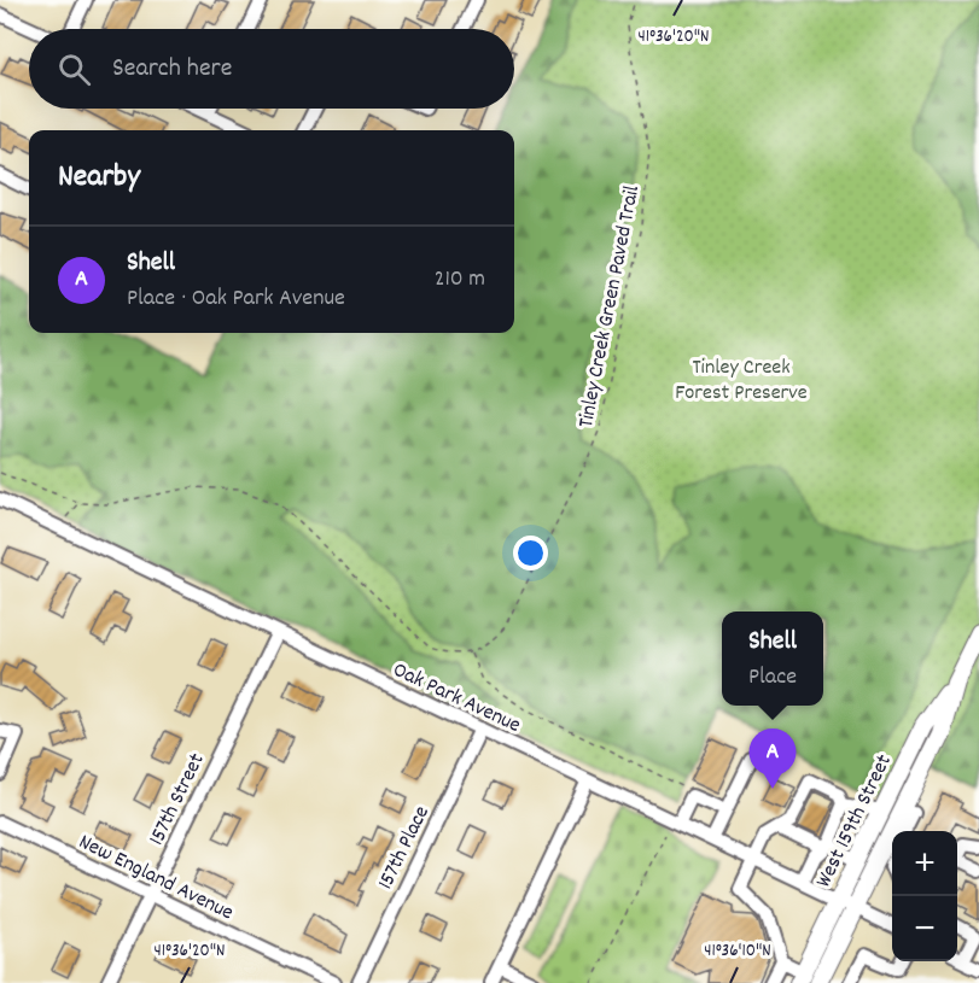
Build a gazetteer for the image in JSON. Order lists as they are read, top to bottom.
{
  "streets": {
    "main road": ["West 159th Street"],
    "street": [
      "Oak Park Avenue",
      "157th Street",
      "157th Place",
      "New England Avenue"
    ],
    "path": ["Tinley Creek Green Paved Trail"]
  },
  "crossings": [
    ["Oak Park Avenue", "157th Street"],
    ["Oak Park Avenue", "West 159th Street"],
    ["Oak Park Avenue", "157th Place"],
    ["157th Street", "New England Avenue"]
  ],
  "parks": ["Tinley Creek Forest Preserve"],
  "page": {
    "search": "Search here",
    "heading": "Nearby",
    "list": [
      {
        "mark": "A",
        "name": "Shell",
        "note": "Place · Oak Park Avenue",
        "value": "210 m"
      }
    ],
    "popup": ["Shell", "Place"],
    "pins": "A",
    "map_buttons": ["+", "−"]
  },
  "coordinates": ["41°36'20\"N", "41°36'10\"N"]
}
